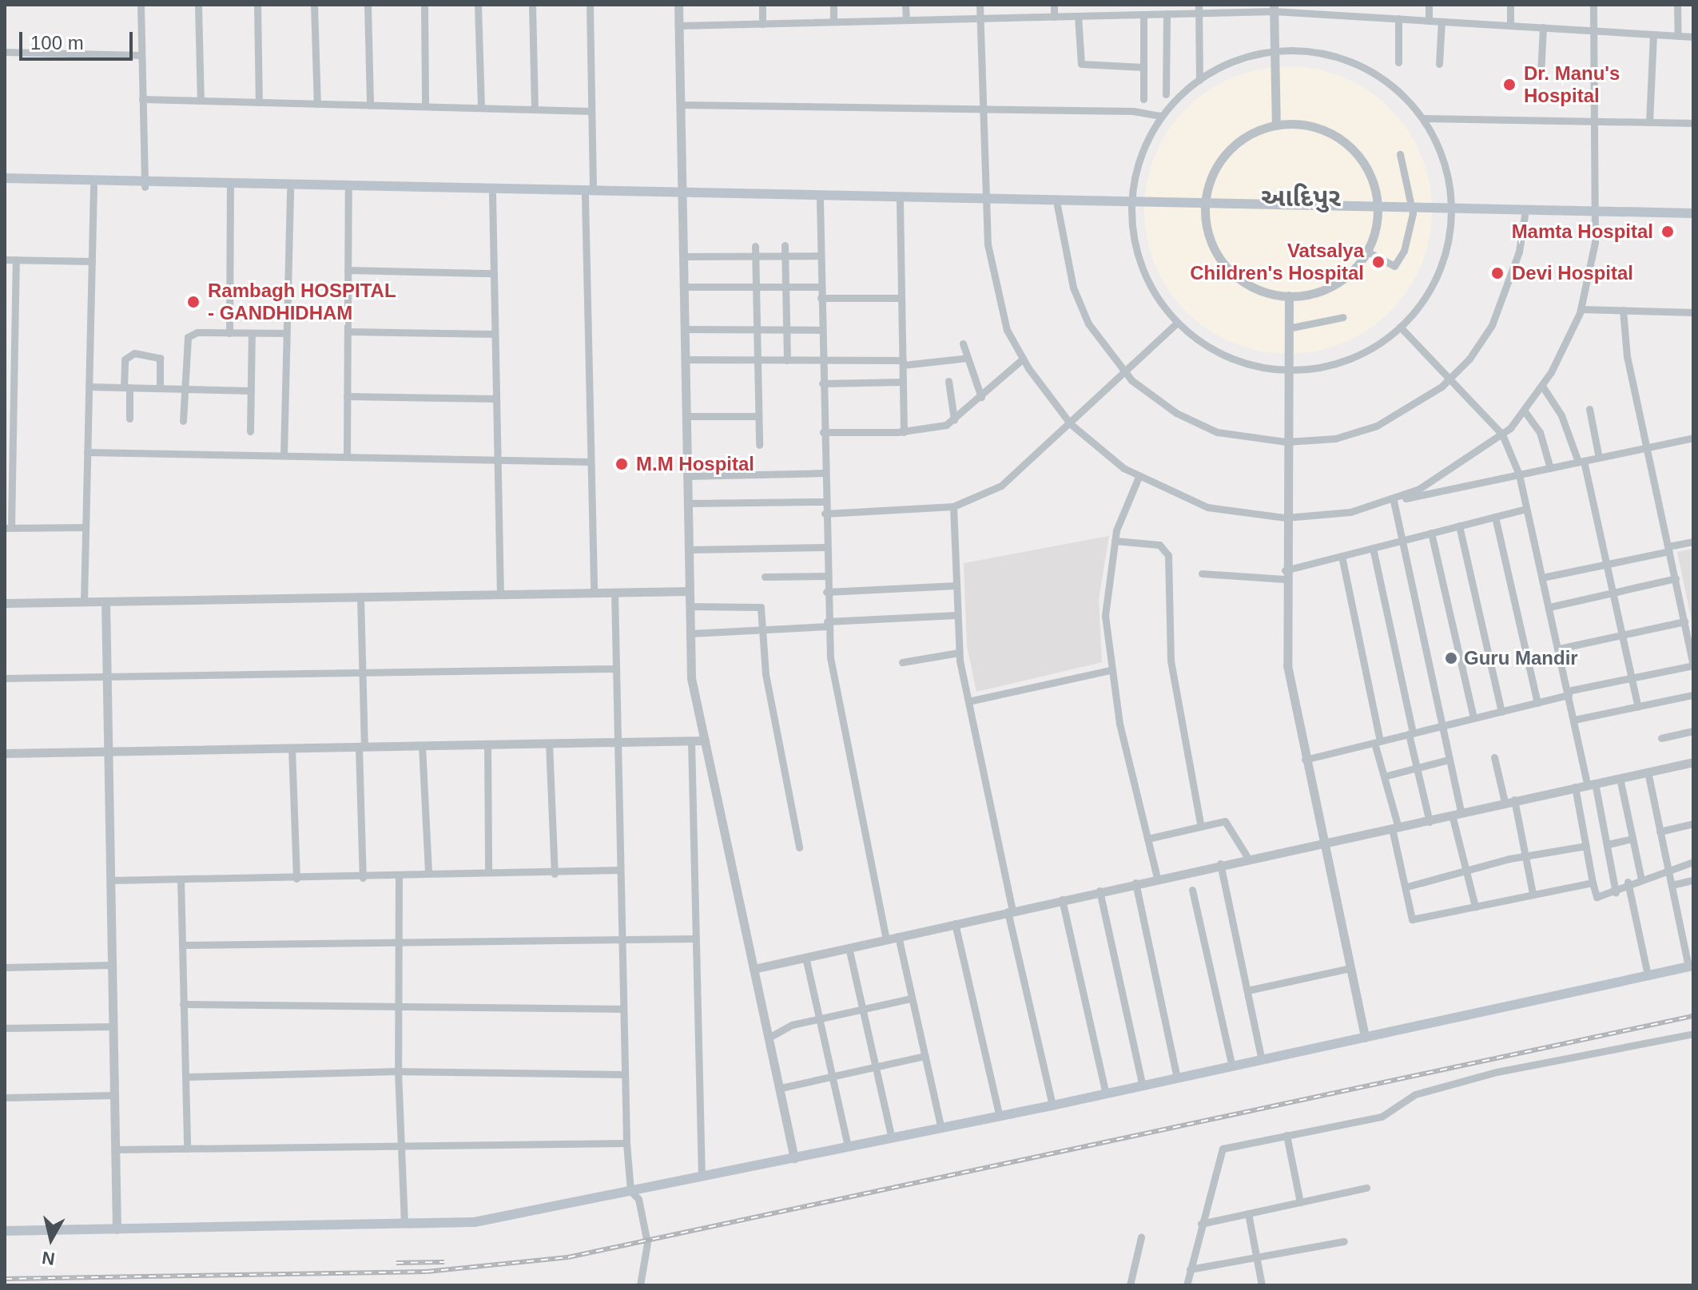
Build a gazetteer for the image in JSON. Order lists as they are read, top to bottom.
{
  "districts": ["આદિપુર"],
  "places": [
    "Dr. Manu's Hospital",
    "Mamta Hospital",
    "Vatsalya Children's Hospital",
    "Devi Hospital",
    "Rambagh HOSPITAL - GANDHIDHAM",
    "M.M Hospital",
    "Guru Mandir"
  ],
  "scale_bar": "100 m",
  "north": "bottom"
}
